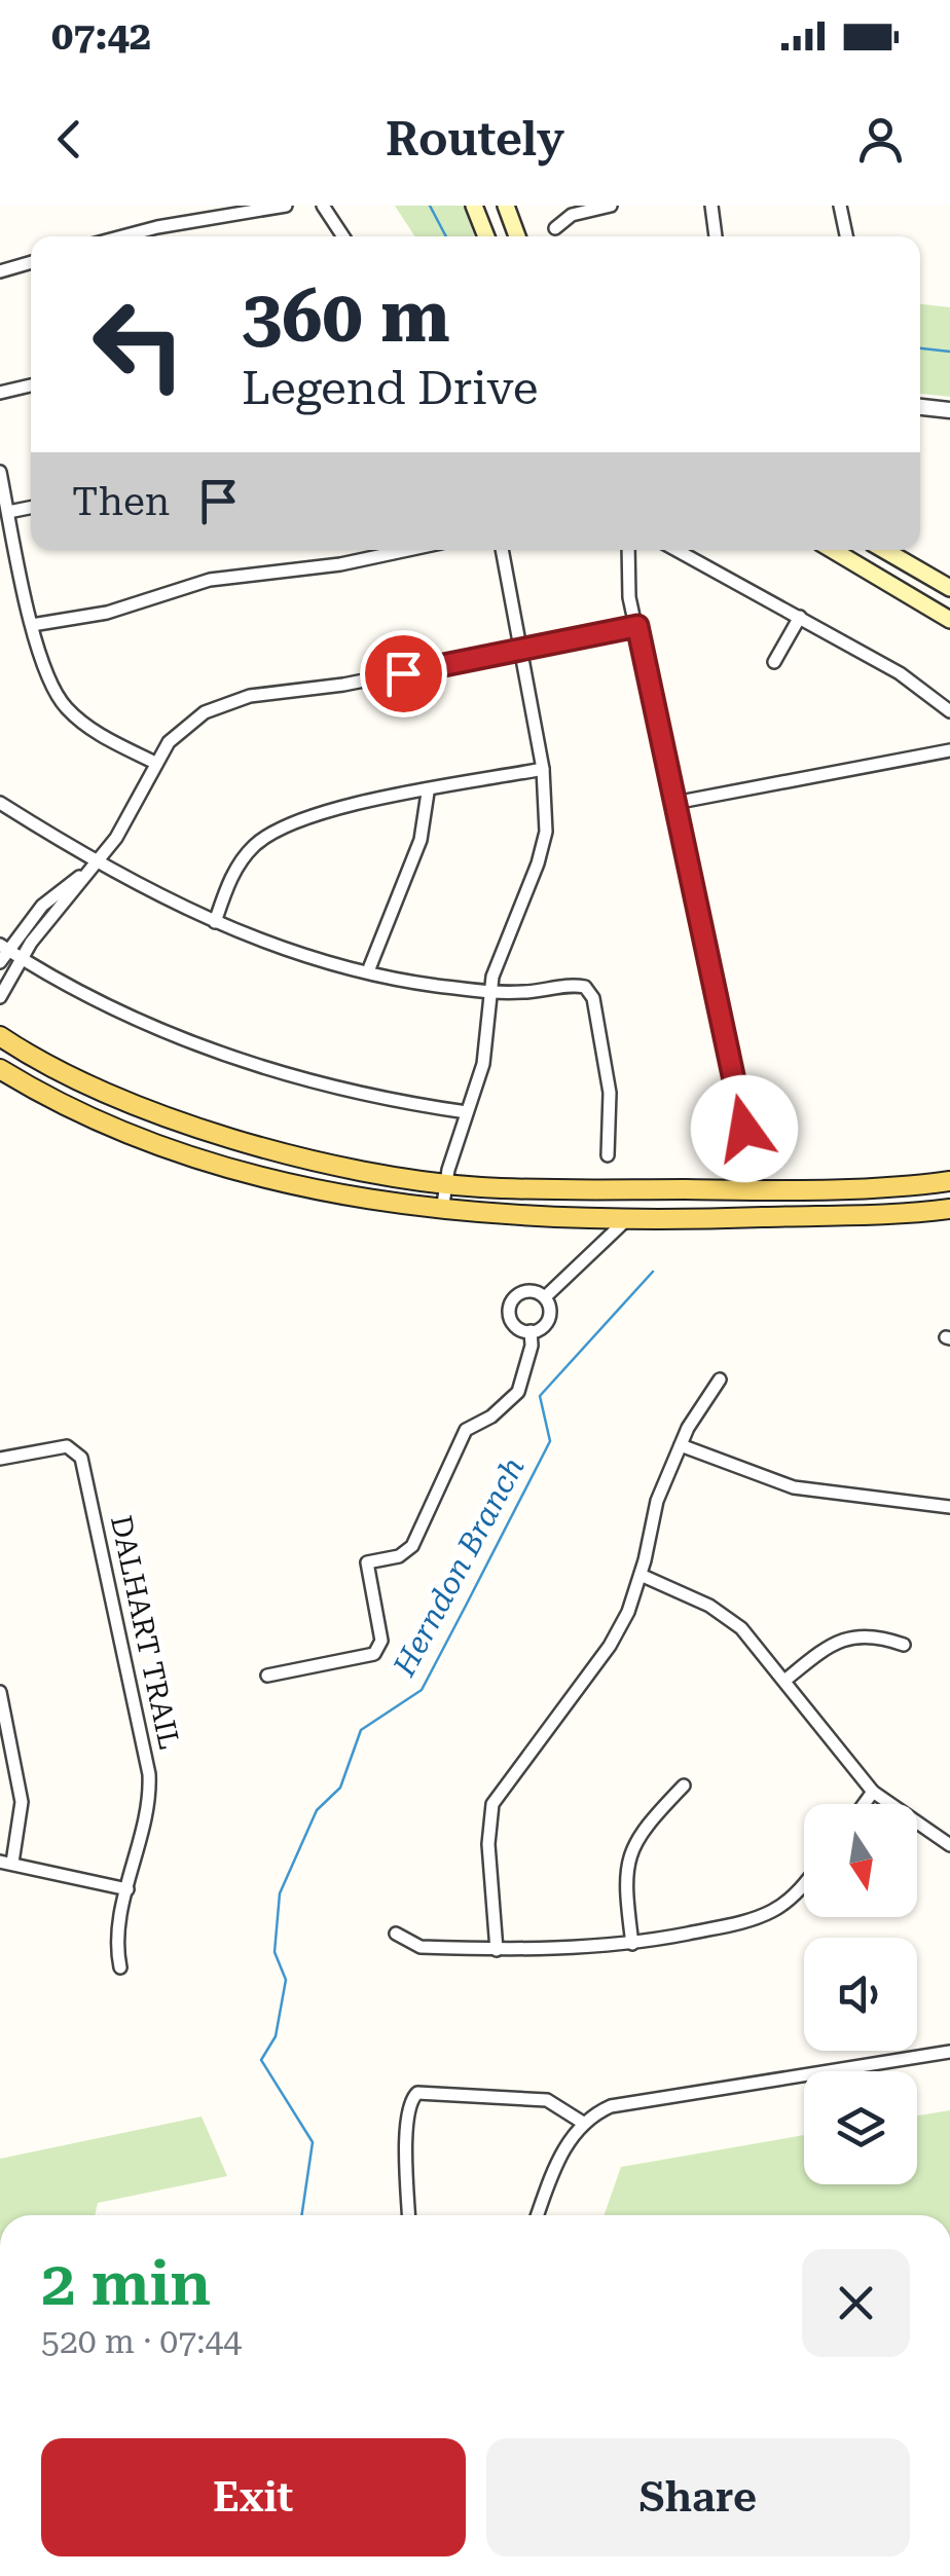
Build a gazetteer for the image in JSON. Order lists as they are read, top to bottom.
{
  "streets": {
    "street": ["DALHART TRAIL"]
  },
  "water": ["Herndon Branch"],
  "north": "bottom",
  "page": {
    "status": "07:42",
    "header": "Routely",
    "turn": ["360 m", "Legend Drive"],
    "then": "Then",
    "heading": ["2 min", "520 m · 07:44"],
    "buttons": ["Exit", "Share"]
  }
}
